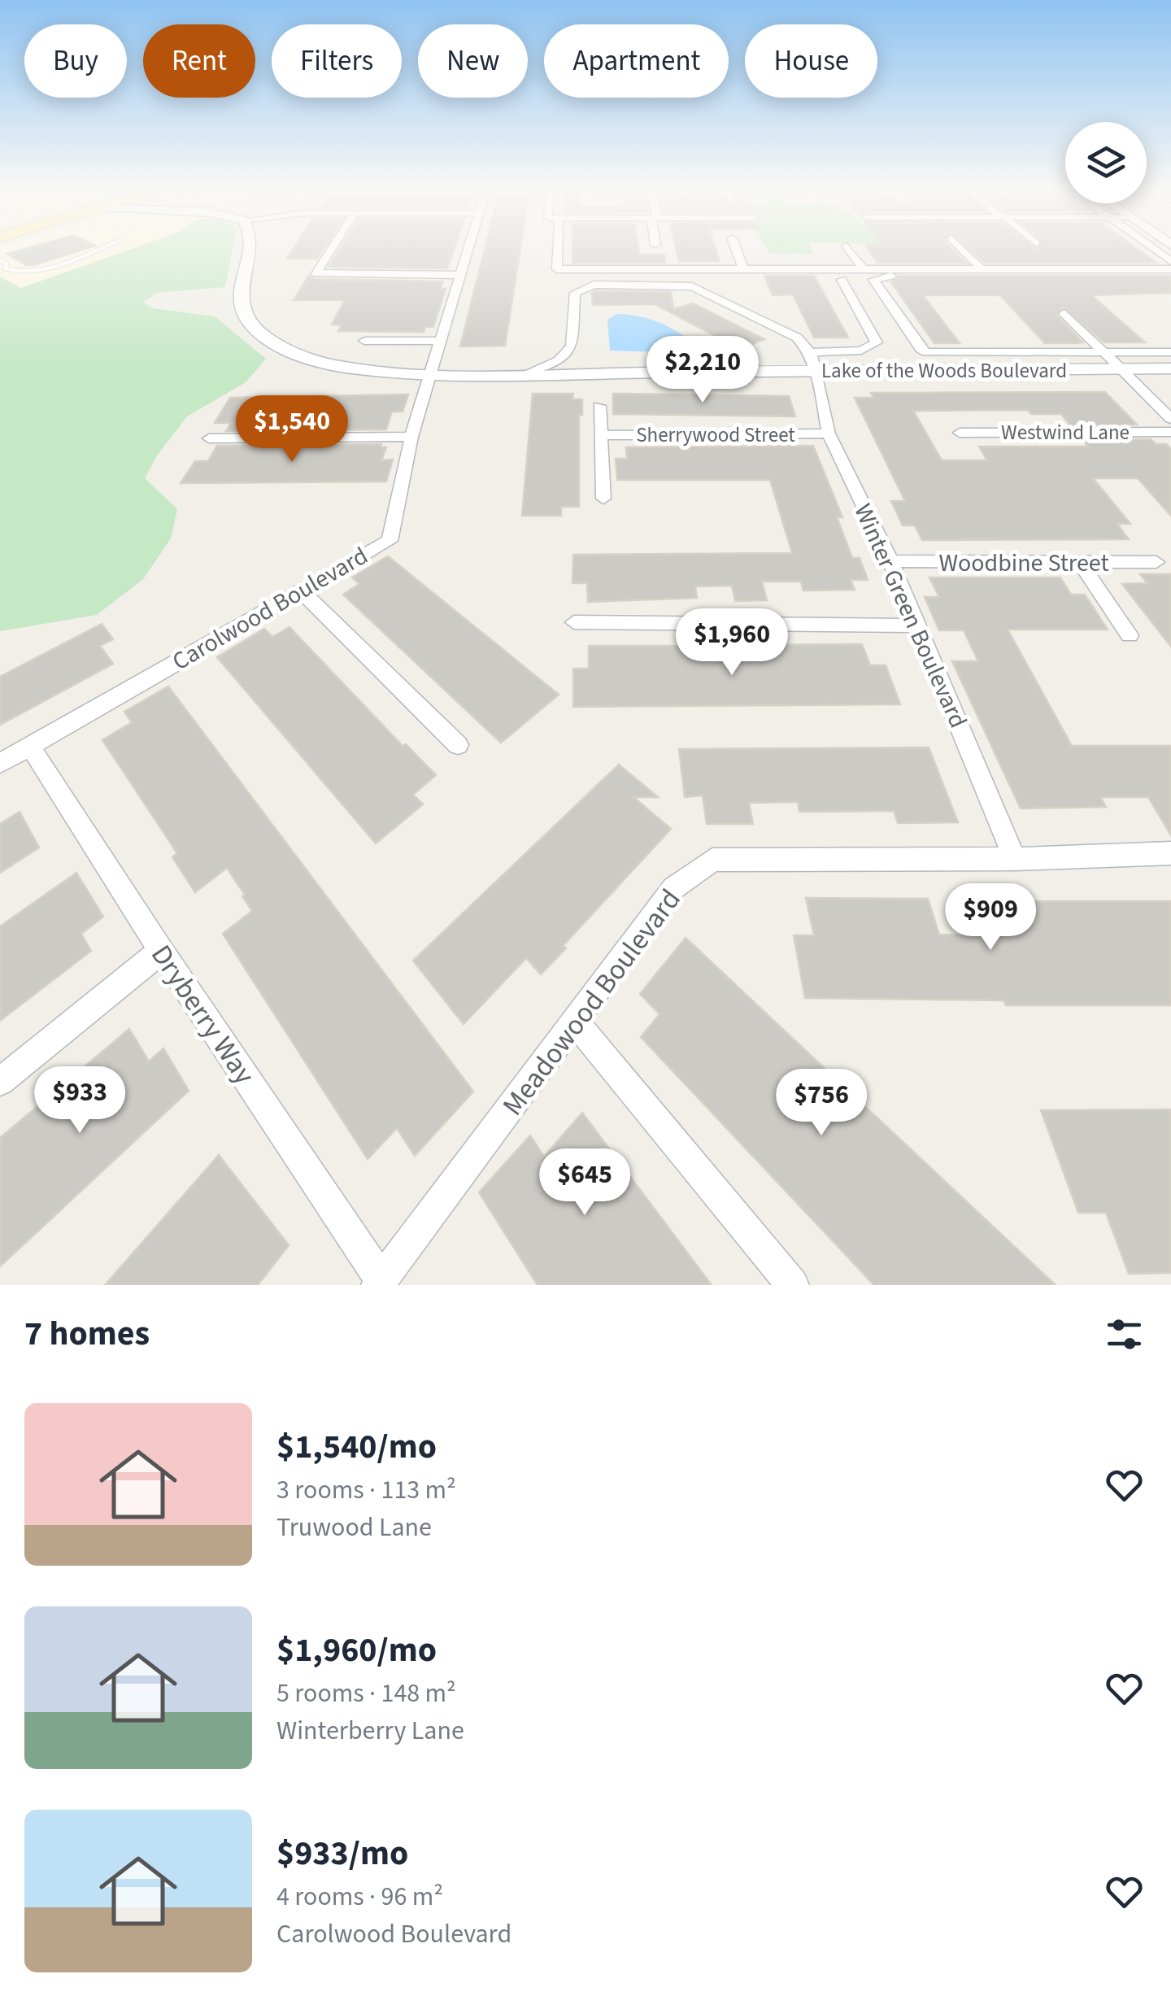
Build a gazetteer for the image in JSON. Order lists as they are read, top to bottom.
{
  "streets": {
    "street": [
      "Lake of the Woods Boulevard",
      "Westwind Lane",
      "Sherrywood Street",
      "Woodbine Street",
      "Carolwood Boulevard",
      "Winter Green Boulevard",
      "Meadowood Boulevard",
      "Dryberry Way"
    ]
  },
  "crossings": [
    ["Lake of the Woods Boulevard", "Westwind Lane"],
    ["Lake of the Woods Boulevard", "Carolwood Boulevard"],
    ["Lake of the Woods Boulevard", "Winter Green Boulevard"],
    ["Sherrywood Street", "Winter Green Boulevard"],
    ["Woodbine Street", "Winter Green Boulevard"],
    ["Carolwood Boulevard", "Dryberry Way"],
    ["Winter Green Boulevard", "Meadowood Boulevard"],
    ["Meadowood Boulevard", "Dryberry Way"]
  ],
  "page": {
    "chip": [
      "Buy",
      "Rent",
      "Filters",
      "New",
      "Apartment",
      "House"
    ],
    "price": [
      "$2,210",
      "$1,540",
      "$1,960",
      "$909",
      "$933",
      "$756",
      "$645"
    ],
    "heading": "7 homes",
    "list": [
      {
        "name": "$1,540/mo",
        "note": "3 rooms · 113 m² · Truwood Lane"
      },
      {
        "name": "$1,960/mo",
        "note": "5 rooms · 148 m² · Winterberry Lane"
      },
      {
        "name": "$933/mo",
        "note": "4 rooms · 96 m² · Carolwood Boulevard"
      }
    ]
  }
}
